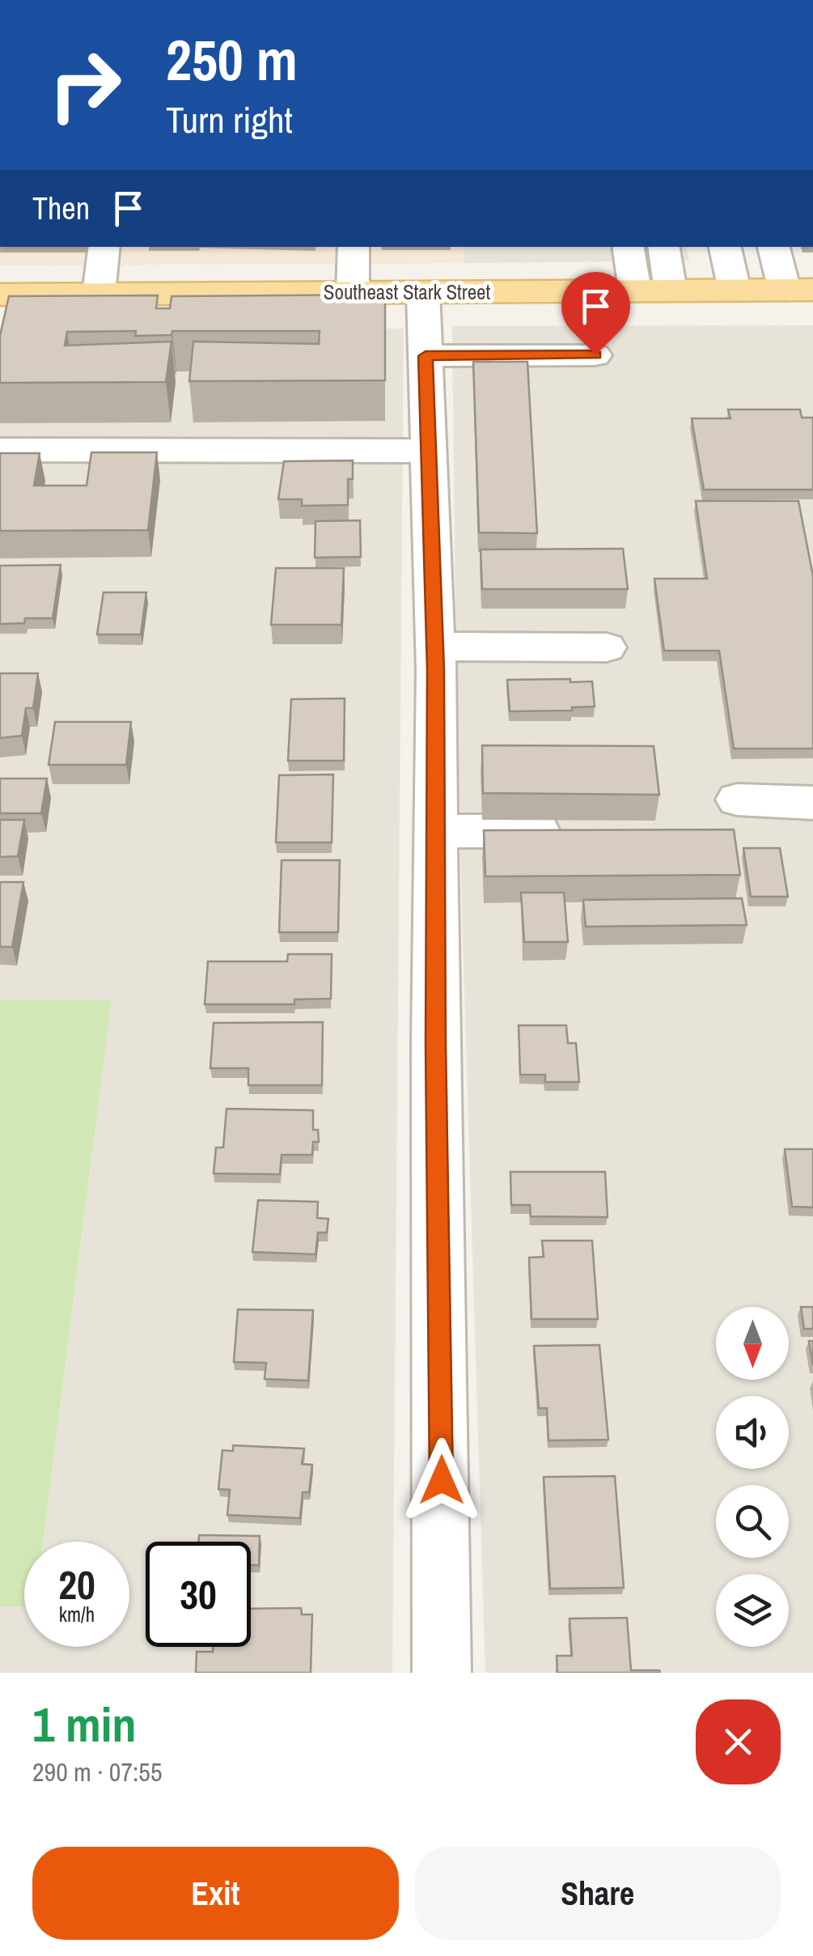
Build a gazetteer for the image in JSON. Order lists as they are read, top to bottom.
{
  "streets": {
    "main road": ["Southeast Stark Street"]
  },
  "north": "bottom",
  "page": {
    "turn": ["250 m", "Turn right"],
    "then": "Then",
    "speed": "20 km/h",
    "limit": "30",
    "heading": ["1 min", "290 m · 07:55"],
    "buttons": ["Exit", "Share"]
  }
}
